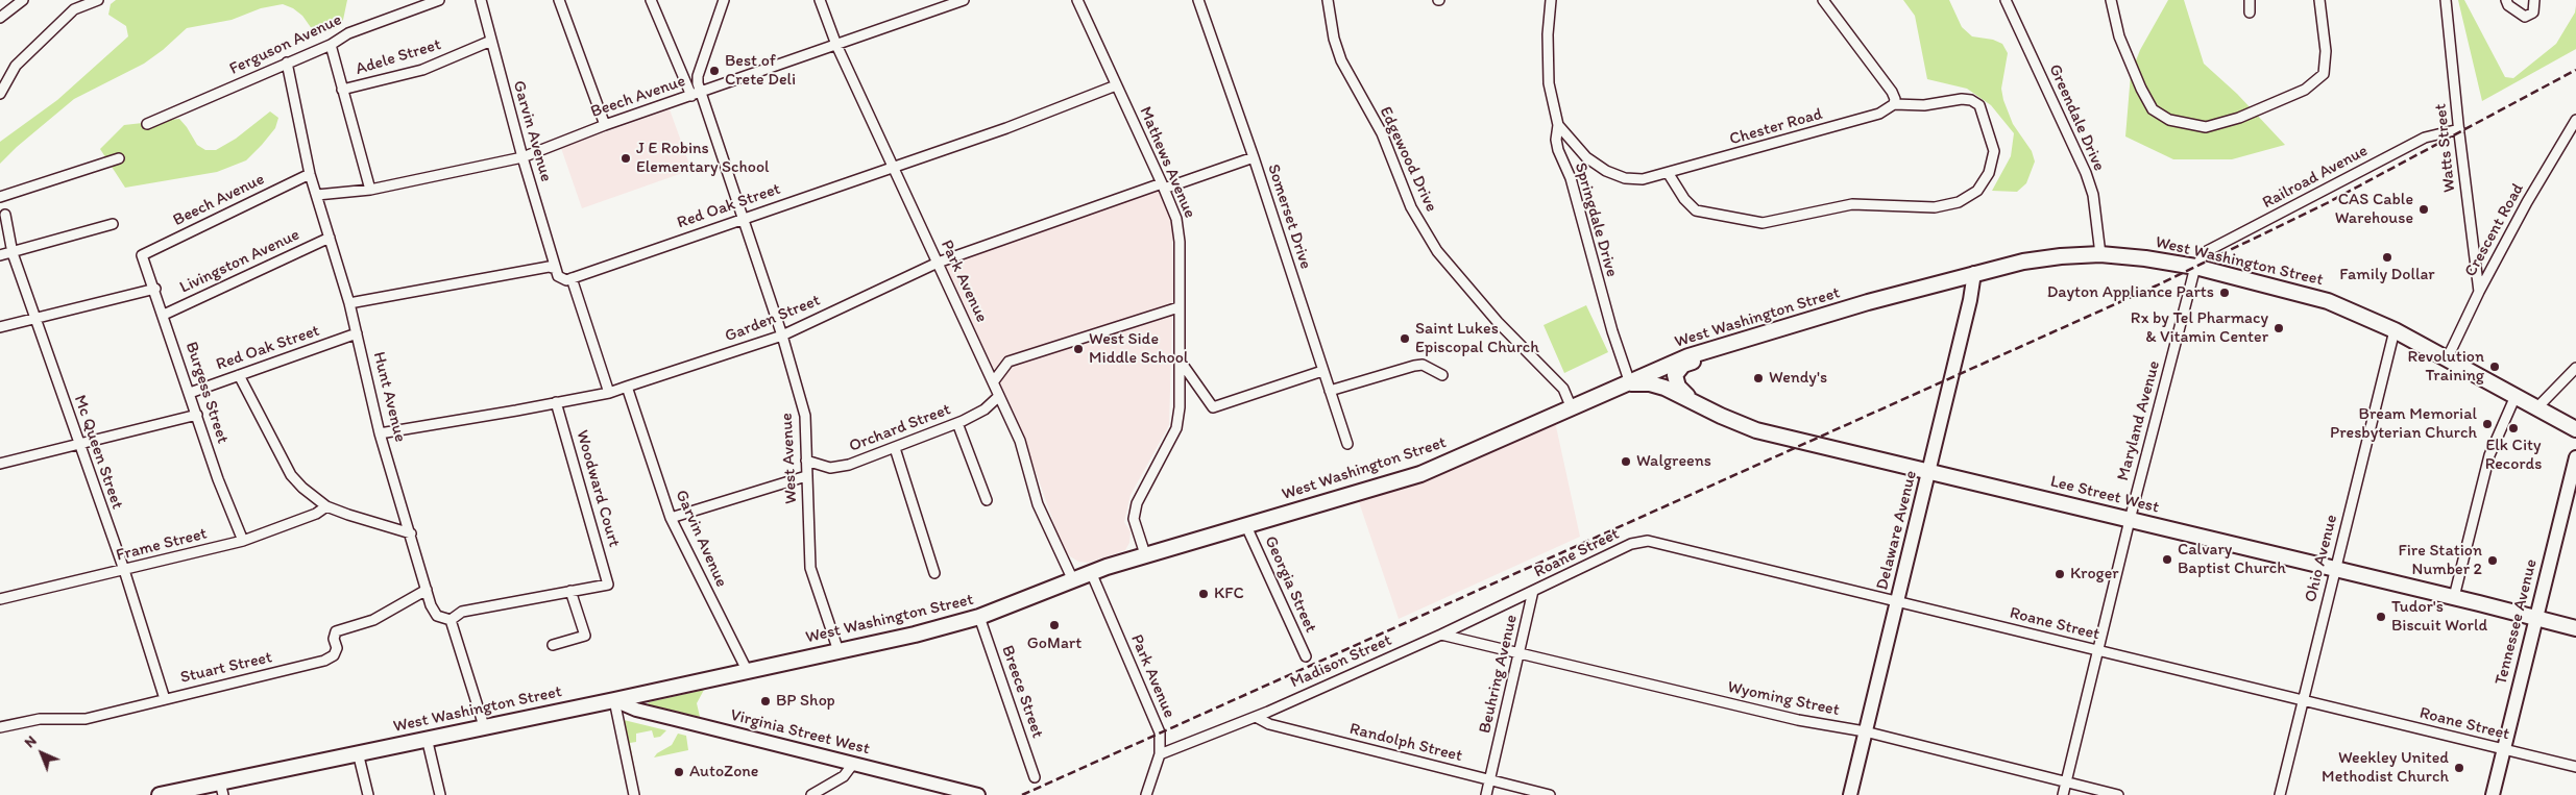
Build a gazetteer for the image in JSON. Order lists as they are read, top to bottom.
{
  "streets": {
    "main road": [
      "West Washington Street",
      "Lee Street West",
      "Delaware Avenue",
      "Tennessee Avenue",
      "Virginia Street West"
    ],
    "street": [
      "Ferguson Avenue",
      "Adele Street",
      "Beech Avenue",
      "Greendale Drive",
      "Chester Road",
      "Garvin Avenue",
      "Watts Street",
      "Edgewood Drive",
      "Mathews Avenue",
      "Railroad Avenue",
      "Red Oak Street",
      "Somerset Drive",
      "Springdale Drive",
      "Crescent Road",
      "Livingston Avenue",
      "Park Avenue",
      "Garden Street",
      "Burgess Street",
      "Hunt Avenue",
      "Maryland Avenue",
      "Orchard Street",
      "Mc Queen Street",
      "West Avenue",
      "Woodward Court",
      "Frame Street",
      "Roane Street",
      "Ohio Avenue",
      "Georgia Street",
      "Madison Street",
      "Stuart Street",
      "Beuhring Avenue",
      "Breece Street",
      "Wyoming Street",
      "Randolph Street"
    ]
  },
  "crossings": [
    ["Ferguson Avenue", "Hunt Avenue"],
    ["Adele Street", "Garvin Avenue"],
    ["Beech Avenue", "Garvin Avenue"],
    ["Beech Avenue", "Park Avenue"],
    ["Beech Avenue", "Burgess Street"],
    ["Beech Avenue", "Hunt Avenue"],
    ["Beech Avenue", "West Avenue"],
    ["Greendale Drive", "West Washington Street"],
    ["Chester Road", "Springdale Drive"],
    ["Garvin Avenue", "West Washington Street"],
    ["Garvin Avenue", "Garden Street"],
    ["Watts Street", "Railroad Avenue"],
    ["Watts Street", "Crescent Road"],
    ["Edgewood Drive", "West Washington Street"],
    ["Mathews Avenue", "Red Oak Street"],
    ["Mathews Avenue", "West Washington Street"],
    ["Mathews Avenue", "Garden Street"],
    ["Railroad Avenue", "West Washington Street"],
    ["Railroad Avenue", "Maryland Avenue"],
    ["Red Oak Street", "Park Avenue"],
    ["Red Oak Street", "Burgess Street"],
    ["Red Oak Street", "Hunt Avenue"],
    ["Red Oak Street", "West Avenue"],
    ["Somerset Drive", "Garden Street"],
    ["Springdale Drive", "West Washington Street"],
    ["Springdale Drive", "Lee Street West"],
    ["Crescent Road", "West Washington Street"],
    ["Livingston Avenue", "Burgess Street"],
    ["Livingston Avenue", "Hunt Avenue"],
    ["West Washington Street", "Park Avenue"],
    ["West Washington Street", "Maryland Avenue"],
    ["West Washington Street", "West Avenue"],
    ["West Washington Street", "Lee Street West"],
    ["West Washington Street", "Delaware Avenue"],
    ["West Washington Street", "Ohio Avenue"],
    ["West Washington Street", "Georgia Street"],
    ["West Washington Street", "Breece Street"],
    ["West Washington Street", "Virginia Street West"],
    ["Park Avenue", "Garden Street"],
    ["Park Avenue", "Orchard Street"],
    ["Park Avenue", "Madison Street"],
    ["Garden Street", "Hunt Avenue"],
    ["Garden Street", "West Avenue"],
    ["Garden Street", "Woodward Court"],
    ["Burgess Street", "Frame Street"],
    ["Hunt Avenue", "Stuart Street"],
    ["Maryland Avenue", "Lee Street West"],
    ["Maryland Avenue", "Roane Street"],
    ["Maryland Avenue", "Wyoming Street"],
    ["Orchard Street", "West Avenue"],
    ["Mc Queen Street", "Frame Street"],
    ["Mc Queen Street", "Stuart Street"],
    ["Lee Street West", "Delaware Avenue"],
    ["Lee Street West", "Ohio Avenue"],
    ["Lee Street West", "Tennessee Avenue"],
    ["Delaware Avenue", "Roane Street"],
    ["Delaware Avenue", "Wyoming Street"],
    ["Roane Street", "Ohio Avenue"],
    ["Roane Street", "Tennessee Avenue"],
    ["Roane Street", "Madison Street"],
    ["Roane Street", "Beuhring Avenue"],
    ["Madison Street", "Beuhring Avenue"],
    ["Madison Street", "Wyoming Street"],
    ["Madison Street", "Randolph Street"],
    ["Beuhring Avenue", "Wyoming Street"],
    ["Beuhring Avenue", "Randolph Street"]
  ],
  "places": [
    "Best of Crete Deli",
    "J E Robins Elementary School",
    "CAS Cable Warehouse",
    "Family Dollar",
    "Dayton Appliance Parts",
    "Rx by Tel Pharmacy & Vitamin Center",
    "Saint Lukes Episcopal Church",
    "West Side Middle School",
    "Revolution Training",
    "Wendy's",
    "Bream Memorial Presbyterian Church",
    "Elk City Records",
    "Walgreens",
    "Calvary Baptist Church",
    "Fire Station Number 2",
    "Kroger",
    "KFC",
    "Tudor's Biscuit World",
    "GoMart",
    "BP Shop",
    "Weekley United Methodist Church",
    "AutoZone"
  ],
  "north": "top left"
}
